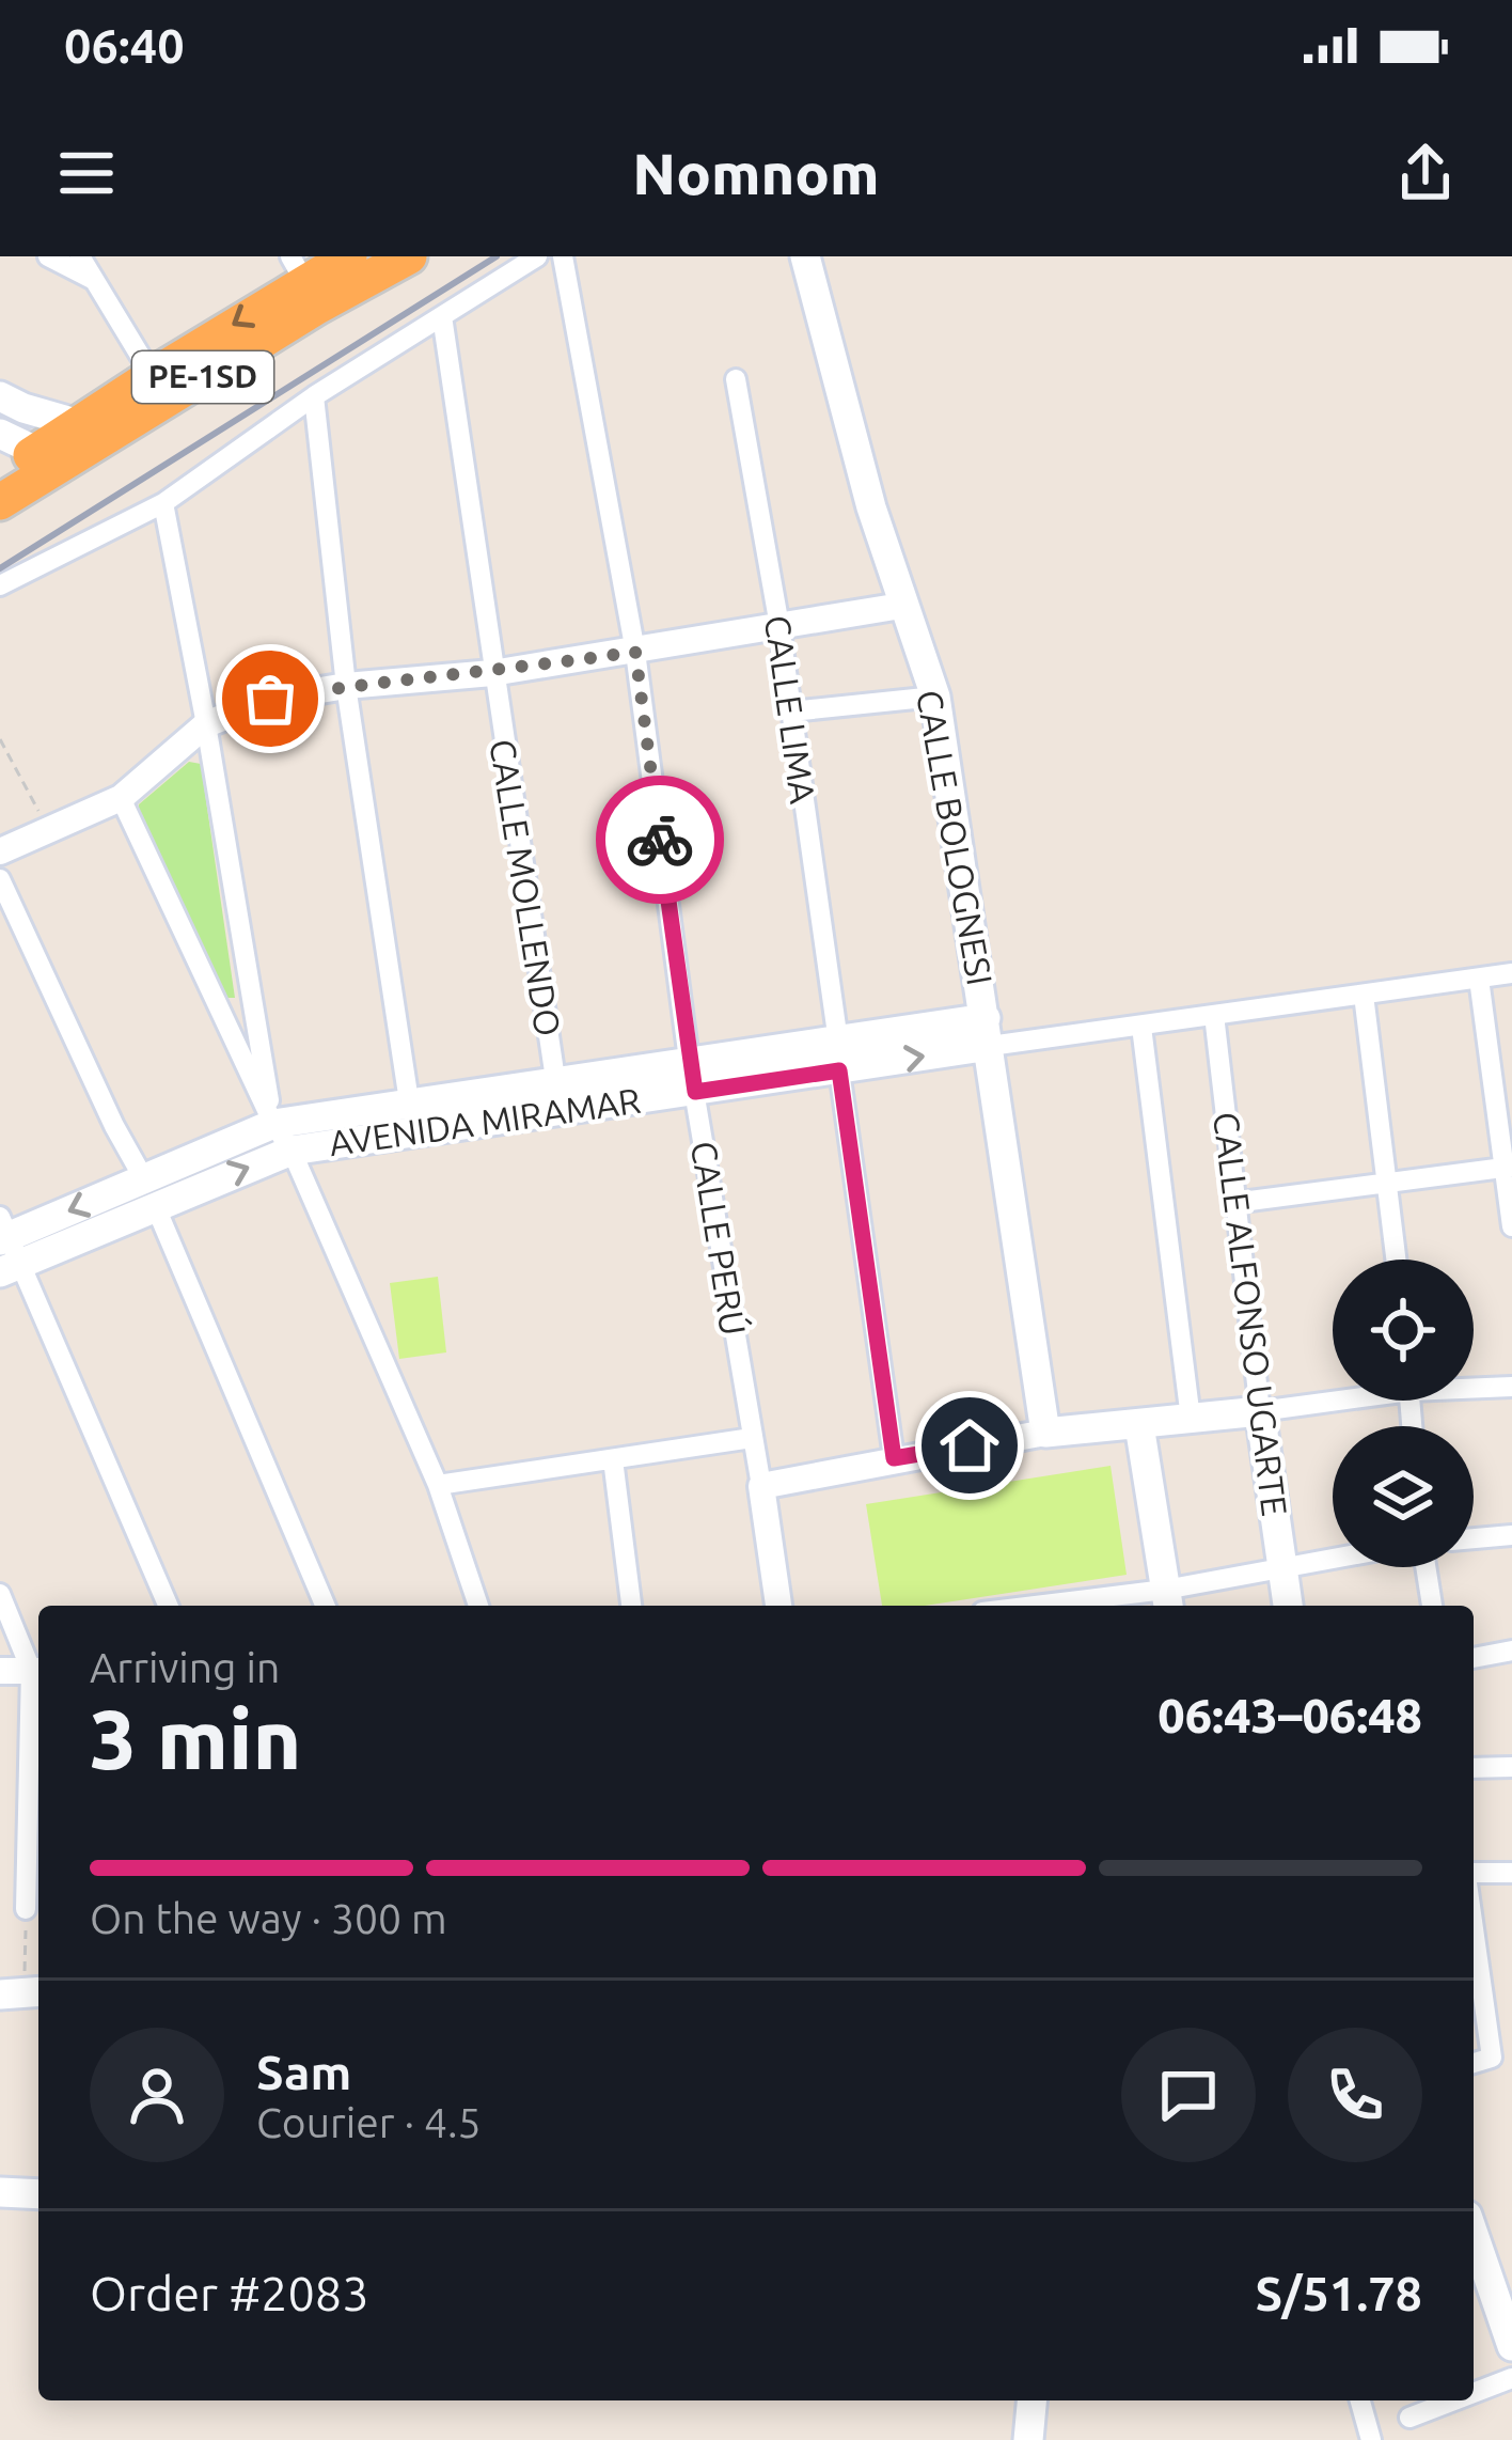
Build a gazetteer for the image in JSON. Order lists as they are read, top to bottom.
{
  "streets": {
    "highway": ["PE-1SD"],
    "main road": ["CALLE BOLOGNESI", "AVENIDA MIRAMAR", "CALLE ALFONSO UGARTE"],
    "street": ["CALLE LIMA", "CALLE MOLLENDO", "CALLE PERÚ"]
  },
  "crossings": [
    ["CALLE LIMA", "AVENIDA MIRAMAR"],
    ["CALLE BOLOGNESI", "AVENIDA MIRAMAR"],
    ["CALLE MOLLENDO", "AVENIDA MIRAMAR"],
    ["AVENIDA MIRAMAR", "CALLE PERÚ"]
  ],
  "page": {
    "status": "06:40",
    "header": "Nomnom",
    "heading": ["3 min", "Arriving in", "06:43–06:48"],
    "panel": [
      "Sam",
      "Courier · 4.5",
      "Order #2083",
      "S/51.78"
    ],
    "bar": "On the way · 300 m"
  }
}
